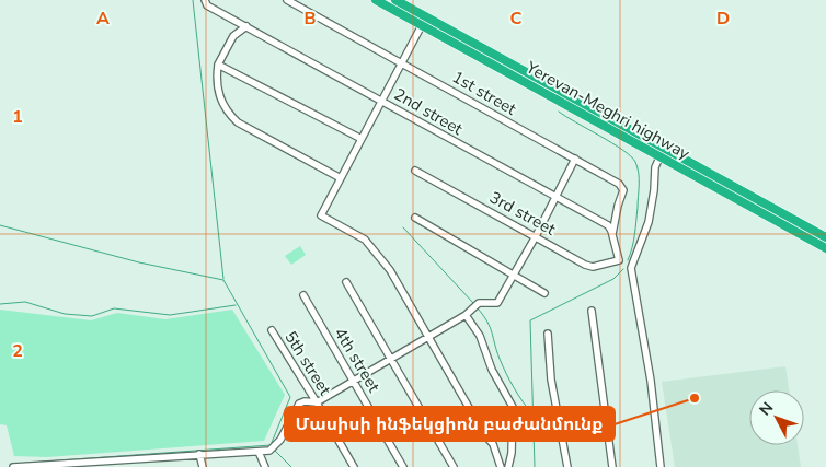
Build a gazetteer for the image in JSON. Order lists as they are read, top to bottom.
{
  "streets": {
    "highway": ["Yerevan-Meghri highway"],
    "street": [
      "1st street",
      "2nd street",
      "3rd street",
      "4th street",
      "5th street"
    ]
  },
  "crossings": [
    ["1st street", "2nd street"]
  ],
  "places": ["Մասիսի ինֆեկցիոն բաժանմունք"],
  "north": "top left",
  "grid": {
    "columns": [
      "A",
      "B",
      "C",
      "D"
    ],
    "rows": ["1", "2"]
  }
}
